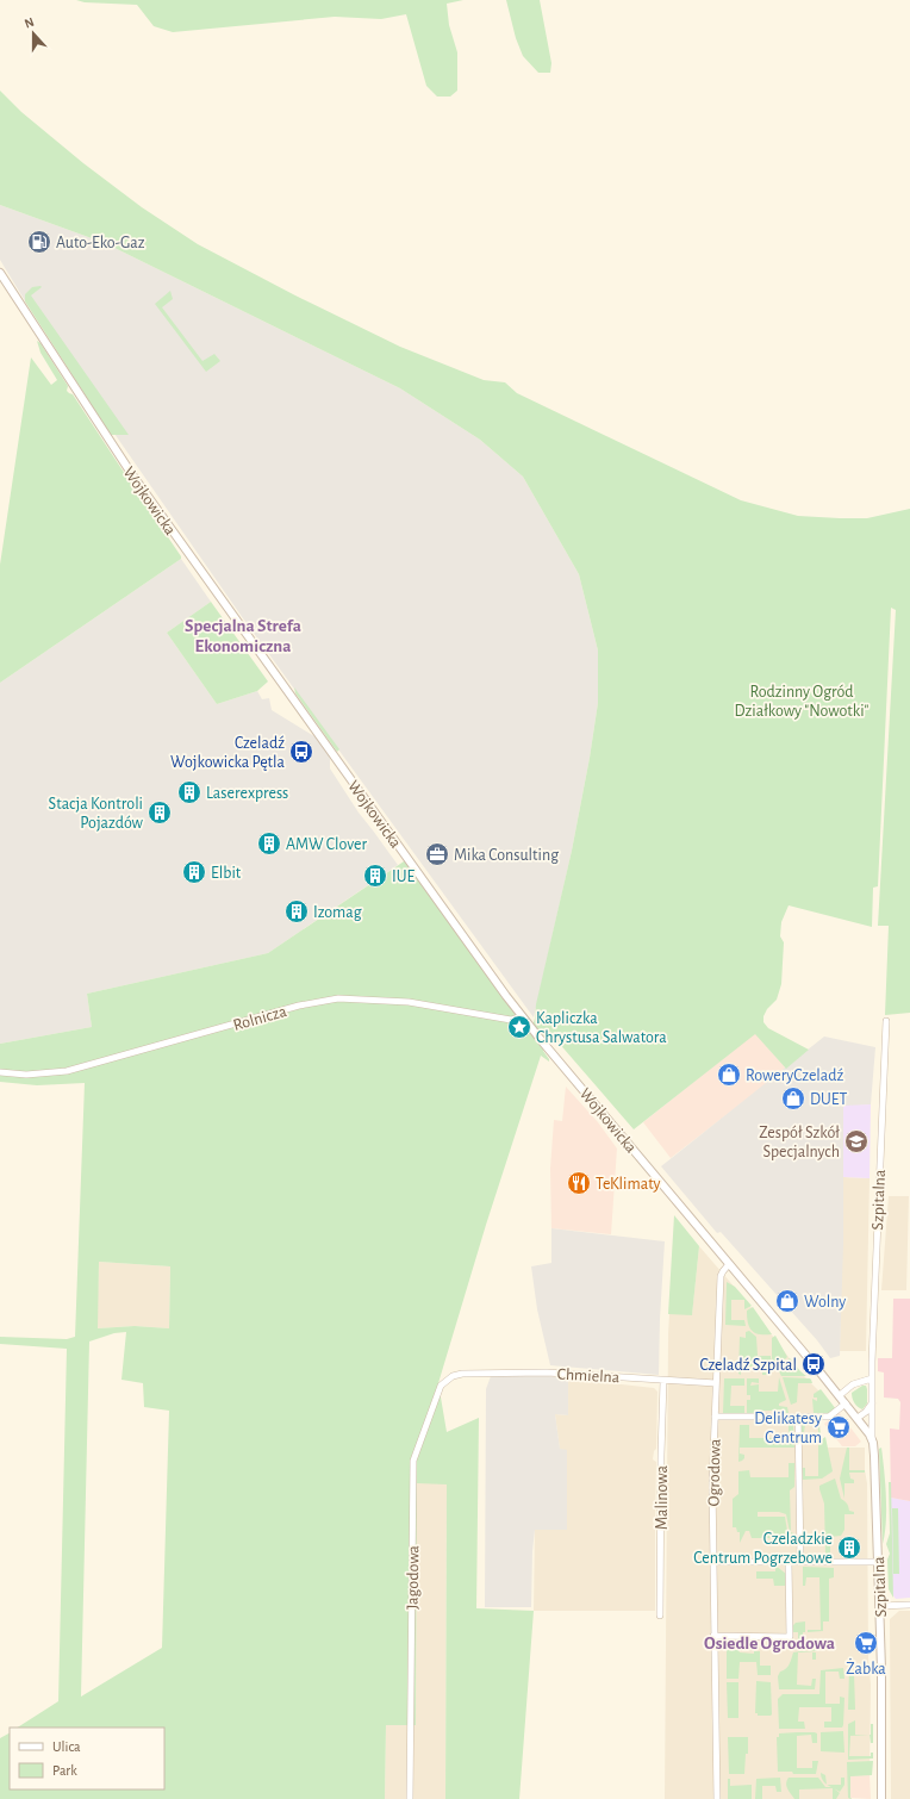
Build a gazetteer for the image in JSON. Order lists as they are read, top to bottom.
{
  "streets": {
    "street": [
      "Wojkowicka",
      "Rolnicza",
      "Szpitalna",
      "Chmielna",
      "Ogrodowa",
      "Malinowa",
      "Jagodowa"
    ]
  },
  "crossings": [
    ["Wojkowicka", "Rolnicza"],
    ["Wojkowicka", "Szpitalna"],
    ["Wojkowicka", "Ogrodowa"],
    ["Chmielna", "Ogrodowa"],
    ["Chmielna", "Malinowa"],
    ["Chmielna", "Jagodowa"]
  ],
  "districts": ["Specjalna Strefa Ekonomiczna", "Osiedle Ogrodowa"],
  "parks": ["Rodzinny Ogród Działkowy \"Nowotki\""],
  "places": {
    "fuel station": ["Auto-Eko-Gaz"],
    "bus stop": ["Czeladź Wojkowicka Pętla", "Czeladź Szpital"],
    "building": [
      "Laserexpress",
      "Stacja Kontroli Pojazdów",
      "AMW Clover",
      "Elbit",
      "IUE",
      "Izomag",
      "Czeladzkie Centrum Pogrzebowe"
    ],
    "office": ["Mika Consulting"],
    "place": ["Kapliczka Chrystusa Salwatora"],
    "shop": ["RoweryCzeladź", "DUET", "Wolny"],
    "school or university": ["Zespół Szkół Specjalnych"],
    "restaurant": ["TeKlimaty"],
    "supermarket": ["Delikatesy Centrum", "Żabka"]
  },
  "legend": ["Ulica", "Park"],
  "north": "top"
}
